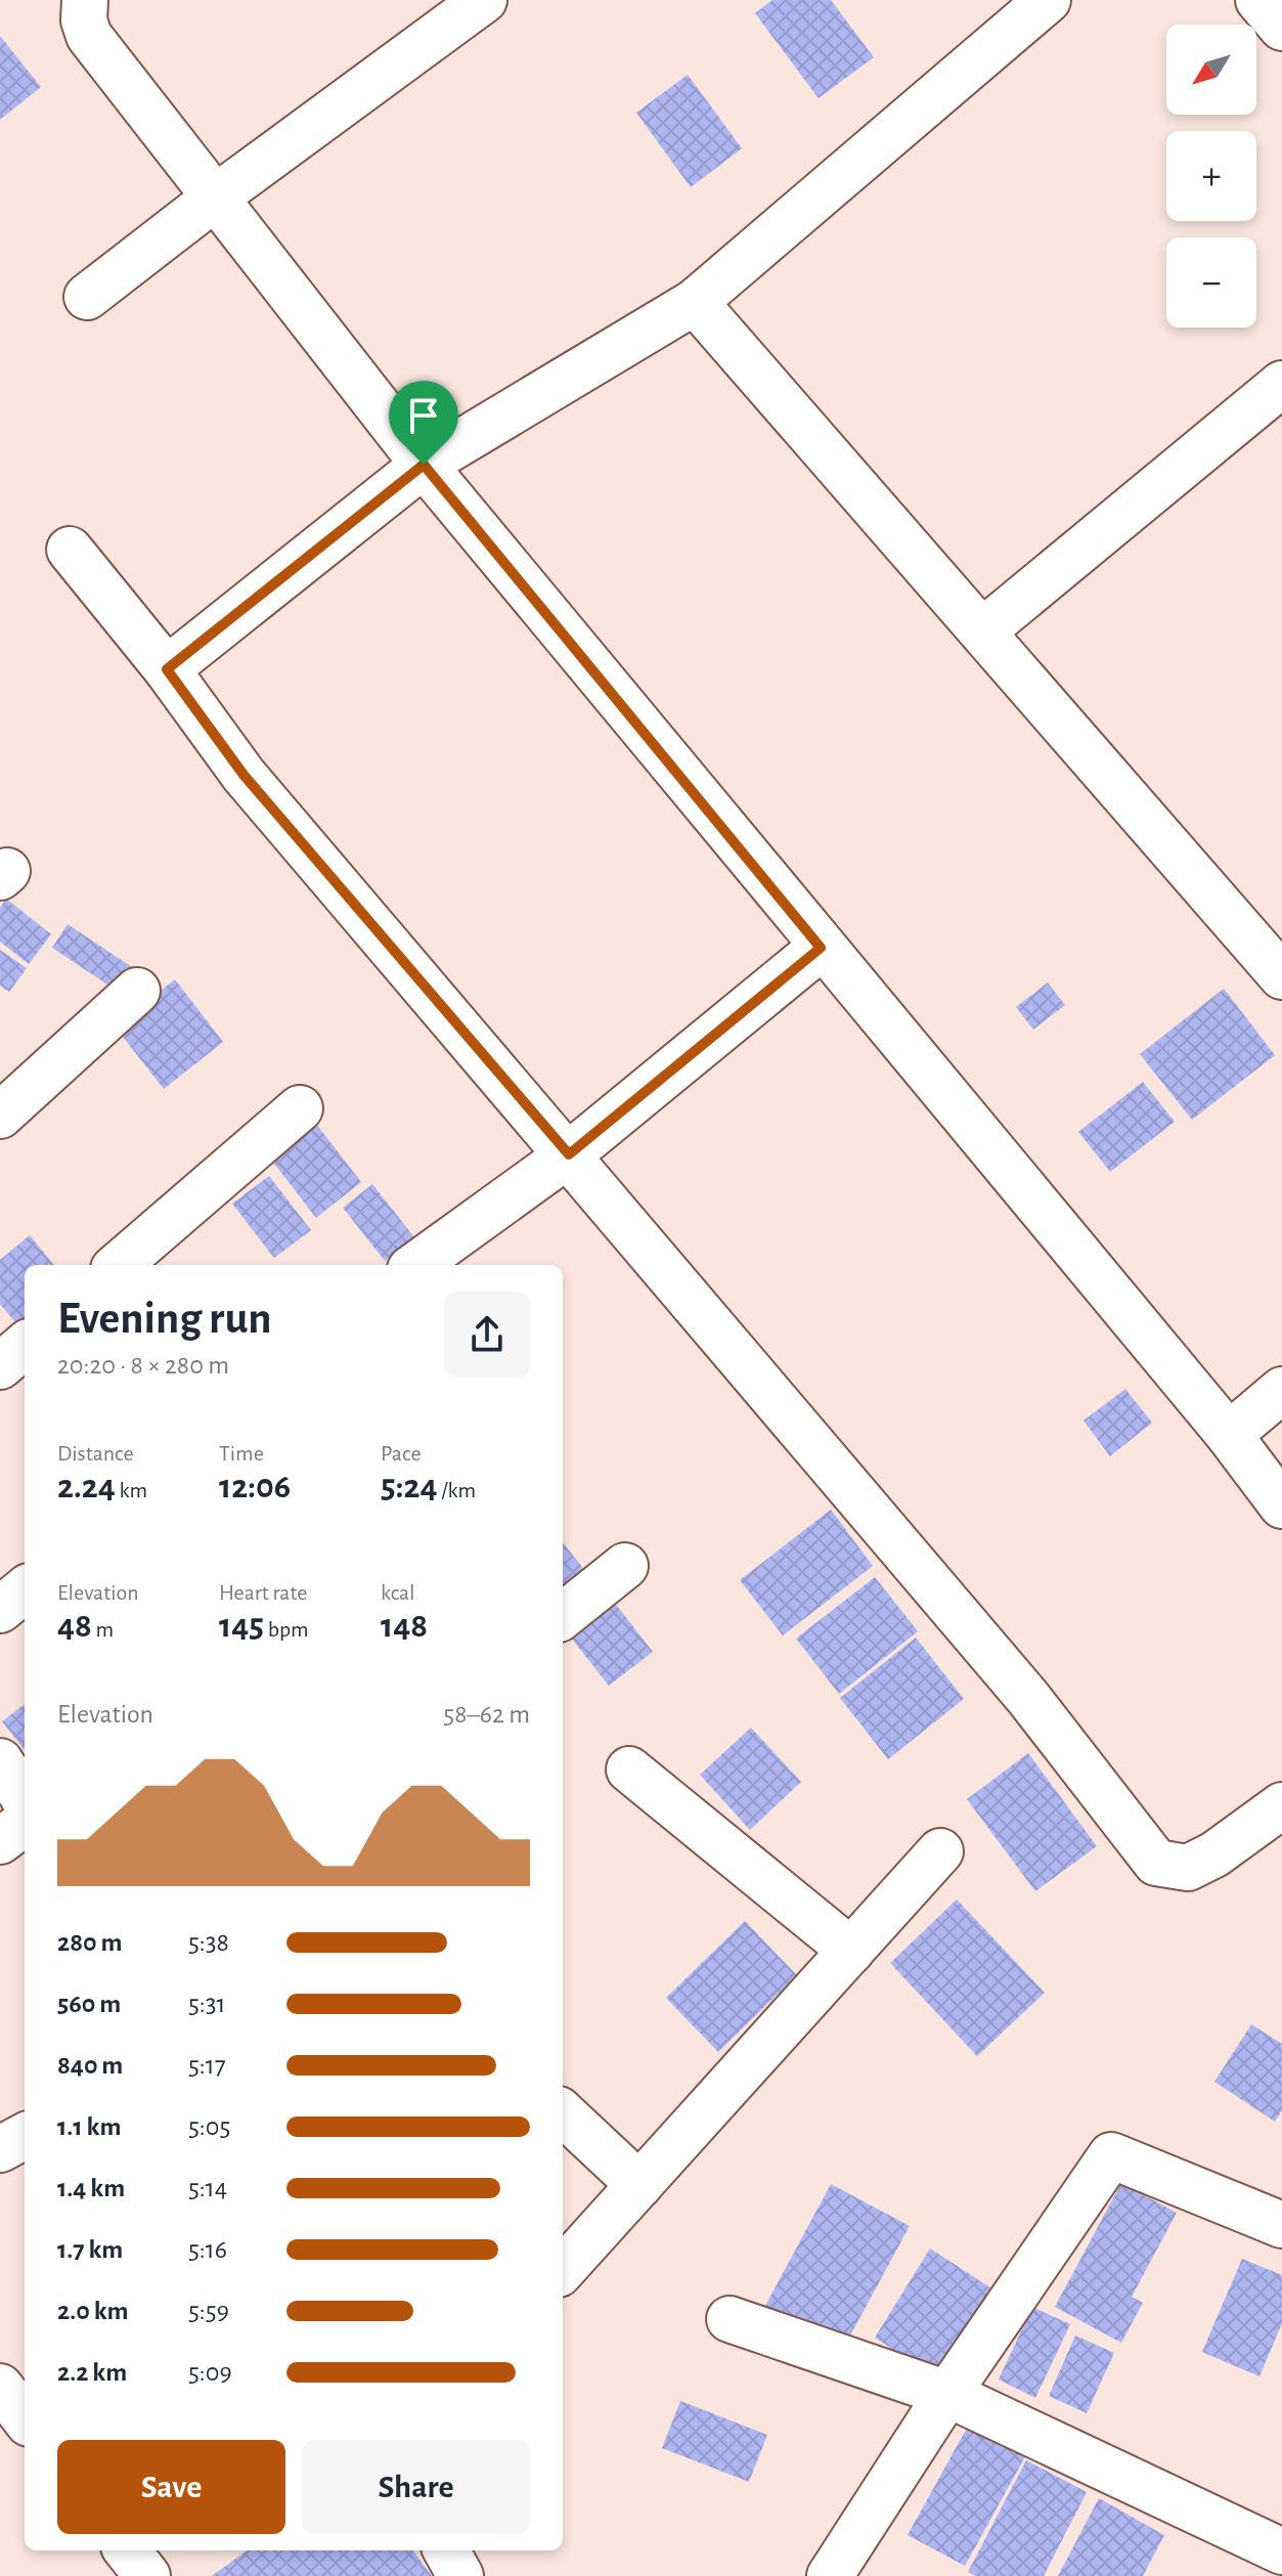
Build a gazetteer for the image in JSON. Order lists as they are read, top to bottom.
{
  "north": "bottom left",
  "page": {
    "map_buttons": ["+", "−"],
    "heading": ["Evening run", "20:20 · 8 × 280 m"],
    "stats": [
      ["Distance", "2.24 km"],
      ["Time", "12:06"],
      ["Pace", "5:24 /km"],
      ["Elevation", "48 m"],
      ["Heart rate", "145 bpm"],
      ["kcal", "148"]
    ],
    "chart": ["Elevation", "58–62 m"],
    "list": [
      {
        "name": "280 m",
        "note": "5:38"
      },
      {
        "name": "560 m",
        "note": "5:31"
      },
      {
        "name": "840 m",
        "note": "5:17"
      },
      {
        "name": "1.1 km",
        "note": "5:05"
      },
      {
        "name": "1.4 km",
        "note": "5:14"
      },
      {
        "name": "1.7 km",
        "note": "5:16"
      },
      {
        "name": "2.0 km",
        "note": "5:59"
      },
      {
        "name": "2.2 km",
        "note": "5:09"
      }
    ],
    "buttons": ["Save", "Share"]
  }
}
